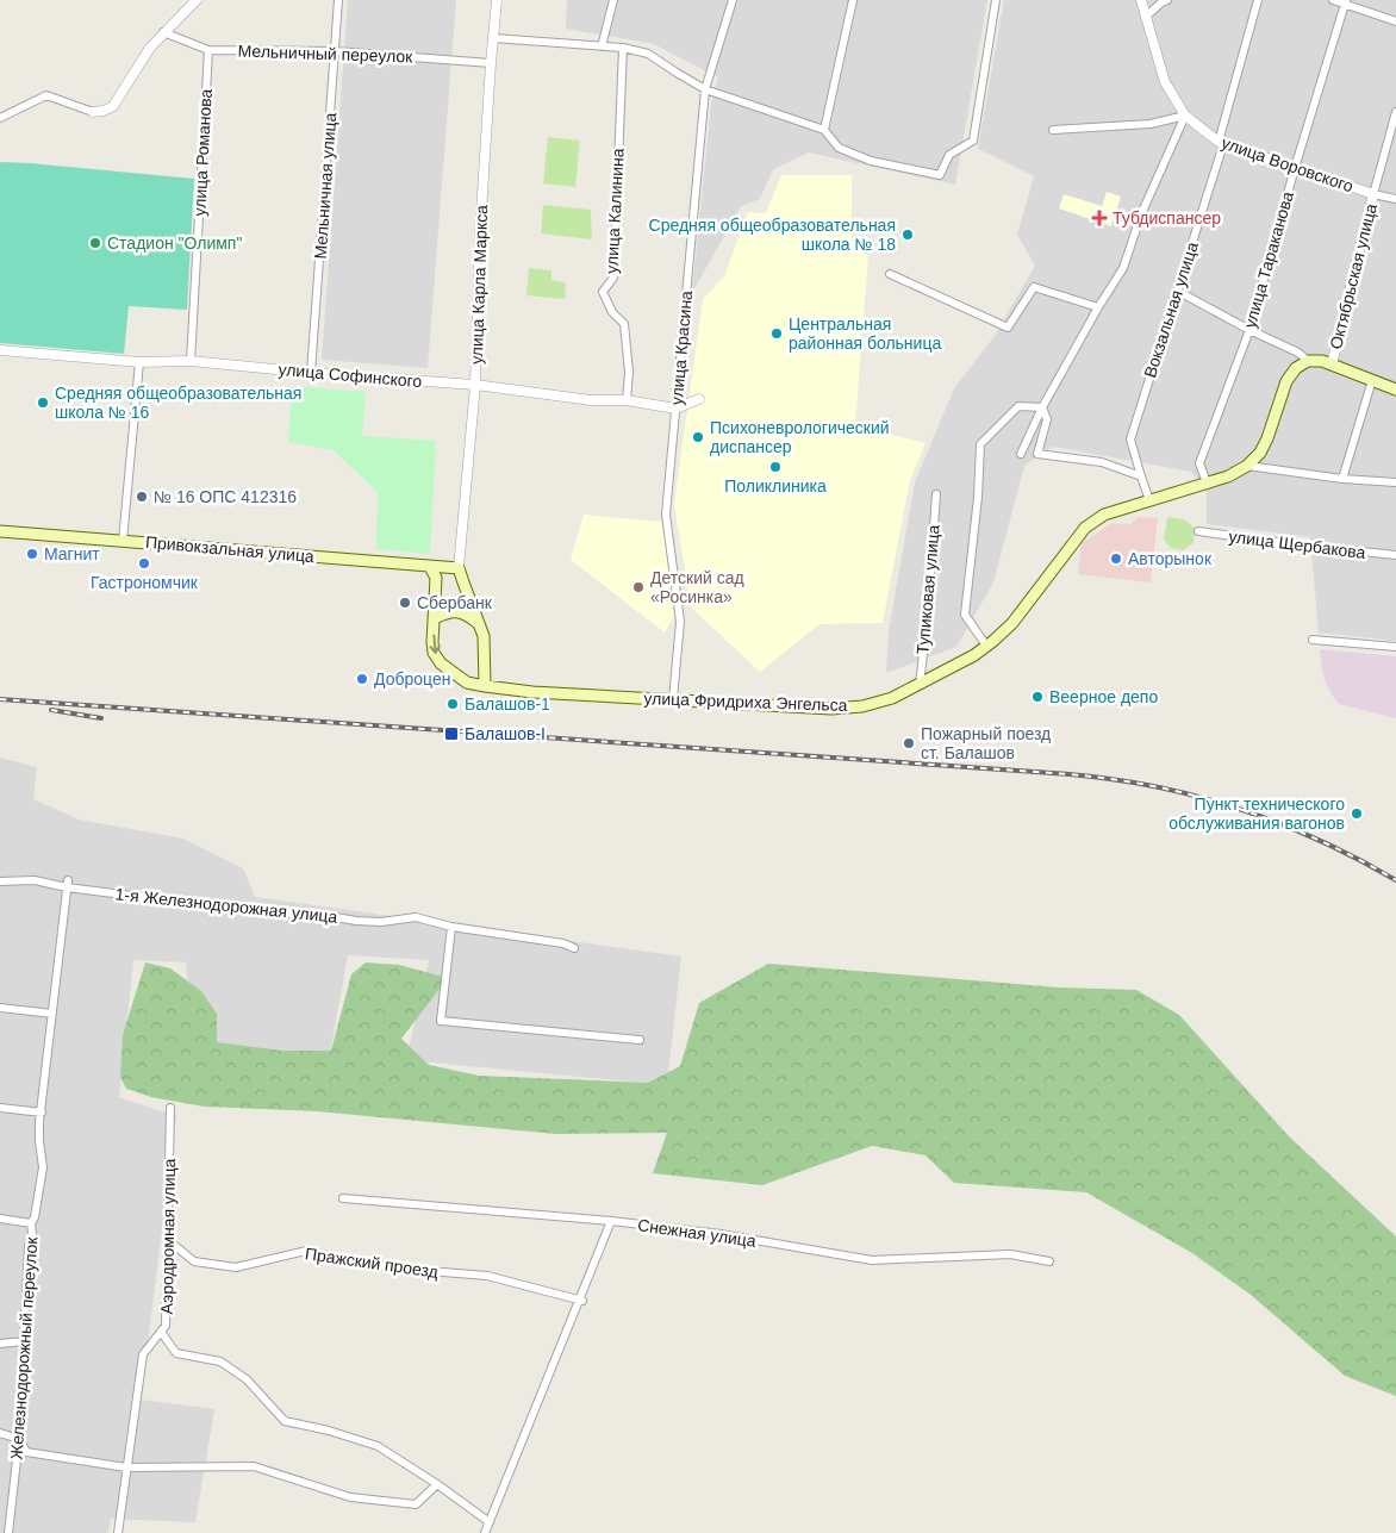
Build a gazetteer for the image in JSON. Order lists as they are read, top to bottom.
{
  "streets": {
    "main road": ["Октябрьская улица", "Привокзальная улица", "улица Фридриха Энгельса"],
    "street": [
      "Мельничный переулок",
      "улица Романова",
      "улица Воровского",
      "Мельничная улица",
      "улица Калинина",
      "улица Тараканова",
      "улица Карла Маркса",
      "Вокзальная улица",
      "улица Красина",
      "улица Софинского",
      "улица Щербакова",
      "Тупиковая улица",
      "1-я Железнодорожная улица",
      "Снежная улица",
      "Аэродромная улица",
      "Пражский проезд",
      "Железнодорожный переулок"
    ]
  },
  "crossings": [
    ["Мельничный переулок", "улица Романова"],
    ["Мельничный переулок", "Мельничная улица"],
    ["Мельничный переулок", "улица Карла Маркса"],
    ["улица Романова", "улица Софинского"],
    ["улица Воровского", "улица Тараканова"],
    ["улица Воровского", "Октябрьская улица"],
    ["улица Воровского", "Вокзальная улица"],
    ["Мельничная улица", "улица Софинского"],
    ["улица Калинина", "улица Софинского"],
    ["улица Тараканова", "улица Фридриха Энгельса"],
    ["Октябрьская улица", "улица Фридриха Энгельса"],
    ["улица Карла Маркса", "улица Софинского"],
    ["улица Карла Маркса", "Привокзальная улица"],
    ["Вокзальная улица", "улица Фридриха Энгельса"],
    ["улица Красина", "улица Софинского"],
    ["улица Красина", "улица Фридриха Энгельса"],
    ["Привокзальная улица", "улица Фридриха Энгельса"],
    ["Тупиковая улица", "улица Фридриха Энгельса"],
    ["1-я Железнодорожная улица", "Железнодорожный переулок"],
    ["Аэродромная улица", "Пражский проезд"]
  ],
  "places": {
    "health": ["Тубдиспансер"],
    "other": [
      "Средняя общеобразовательная школа № 18",
      "Стадион \"Олимп\"",
      "Центральная районная больница",
      "Средняя общеобразовательная школа № 16",
      "Психоневрологический диспансер",
      "Поликлиника",
      "№ 16 ОПС 412316",
      "Магнит",
      "Авторынок",
      "Гастрономчик",
      "Детский сад «Росинка»",
      "Сбербанк",
      "Доброцен",
      "Веерное депо",
      "Балашов-1",
      "Пожарный поезд ст. Балашов",
      "Пункт технического обслуживания вагонов"
    ],
    "transit": ["Балашов-I"]
  }
}
